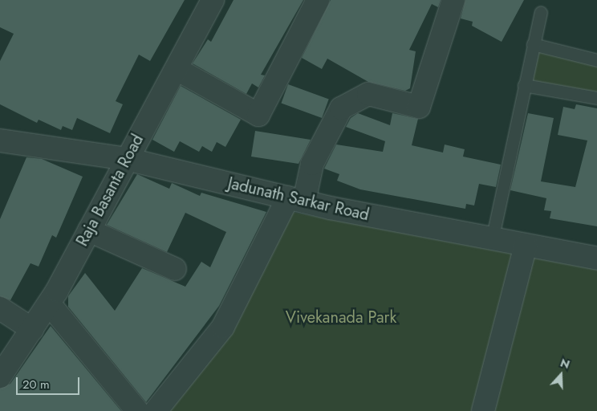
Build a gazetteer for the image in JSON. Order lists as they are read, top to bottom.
{
  "streets": {
    "street": ["Raja Basanta Road", "Jadunath Sarkar Road"]
  },
  "crossings": [
    ["Raja Basanta Road", "Jadunath Sarkar Road"]
  ],
  "parks": ["Vivekanada Park"],
  "scale_bar": "20 m",
  "north": "top"
}
